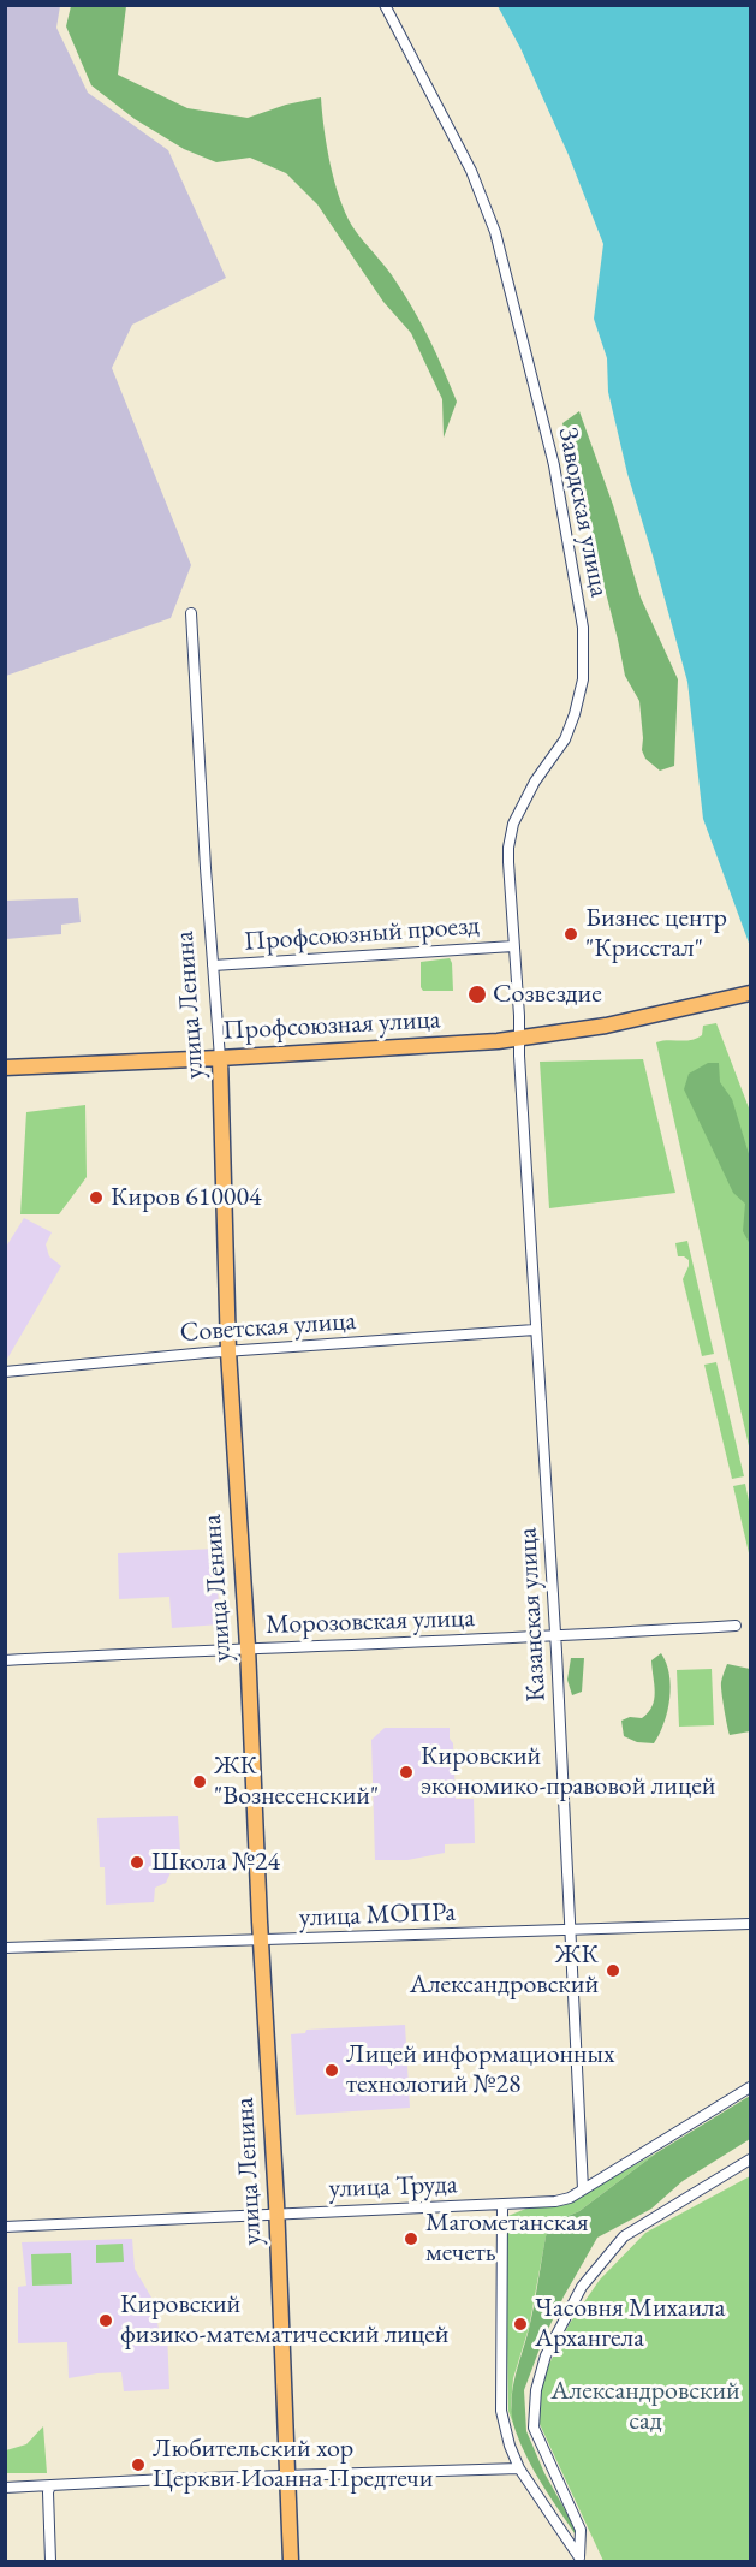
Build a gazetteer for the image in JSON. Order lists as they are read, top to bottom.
{
  "streets": {
    "main road": ["улица Ленина", "Профсоюзная улица"],
    "street": [
      "Заводская улица",
      "Профсоюзный проезд",
      "Советская улица",
      "Казанская улица",
      "Морозовская улица",
      "улица МОПРа",
      "улица Труда"
    ]
  },
  "crossings": [
    ["Заводская улица", "Профсоюзный проезд"],
    ["Заводская улица", "Профсоюзная улица"],
    ["Заводская улица", "Казанская улица"],
    ["Профсоюзный проезд", "улица Ленина"],
    ["улица Ленина", "Профсоюзная улица"],
    ["улица Ленина", "Советская улица"],
    ["улица Ленина", "Морозовская улица"],
    ["улица Ленина", "улица МОПРа"],
    ["улица Ленина", "улица Труда"],
    ["Профсоюзная улица", "Казанская улица"],
    ["Советская улица", "Казанская улица"],
    ["Казанская улица", "Морозовская улица"],
    ["Казанская улица", "улица МОПРа"],
    ["Казанская улица", "улица Труда"]
  ],
  "parks": ["Александровский сад"],
  "places": [
    "Бизнес центр \"Крисстал\"",
    "Созвездие",
    "Киров 610004",
    "Кировский экономико-правовой лицей",
    "ЖК \"Вознесенский\"",
    "Школа №24",
    "ЖК Александровский",
    "Лицей информационных технологий №28",
    "Магометанская мечеть",
    "Кировский физико-математический лицей",
    "Часовня Михаила Архангела",
    "Любительский хор Церкви Иоанна Предтечи"
  ]
}
